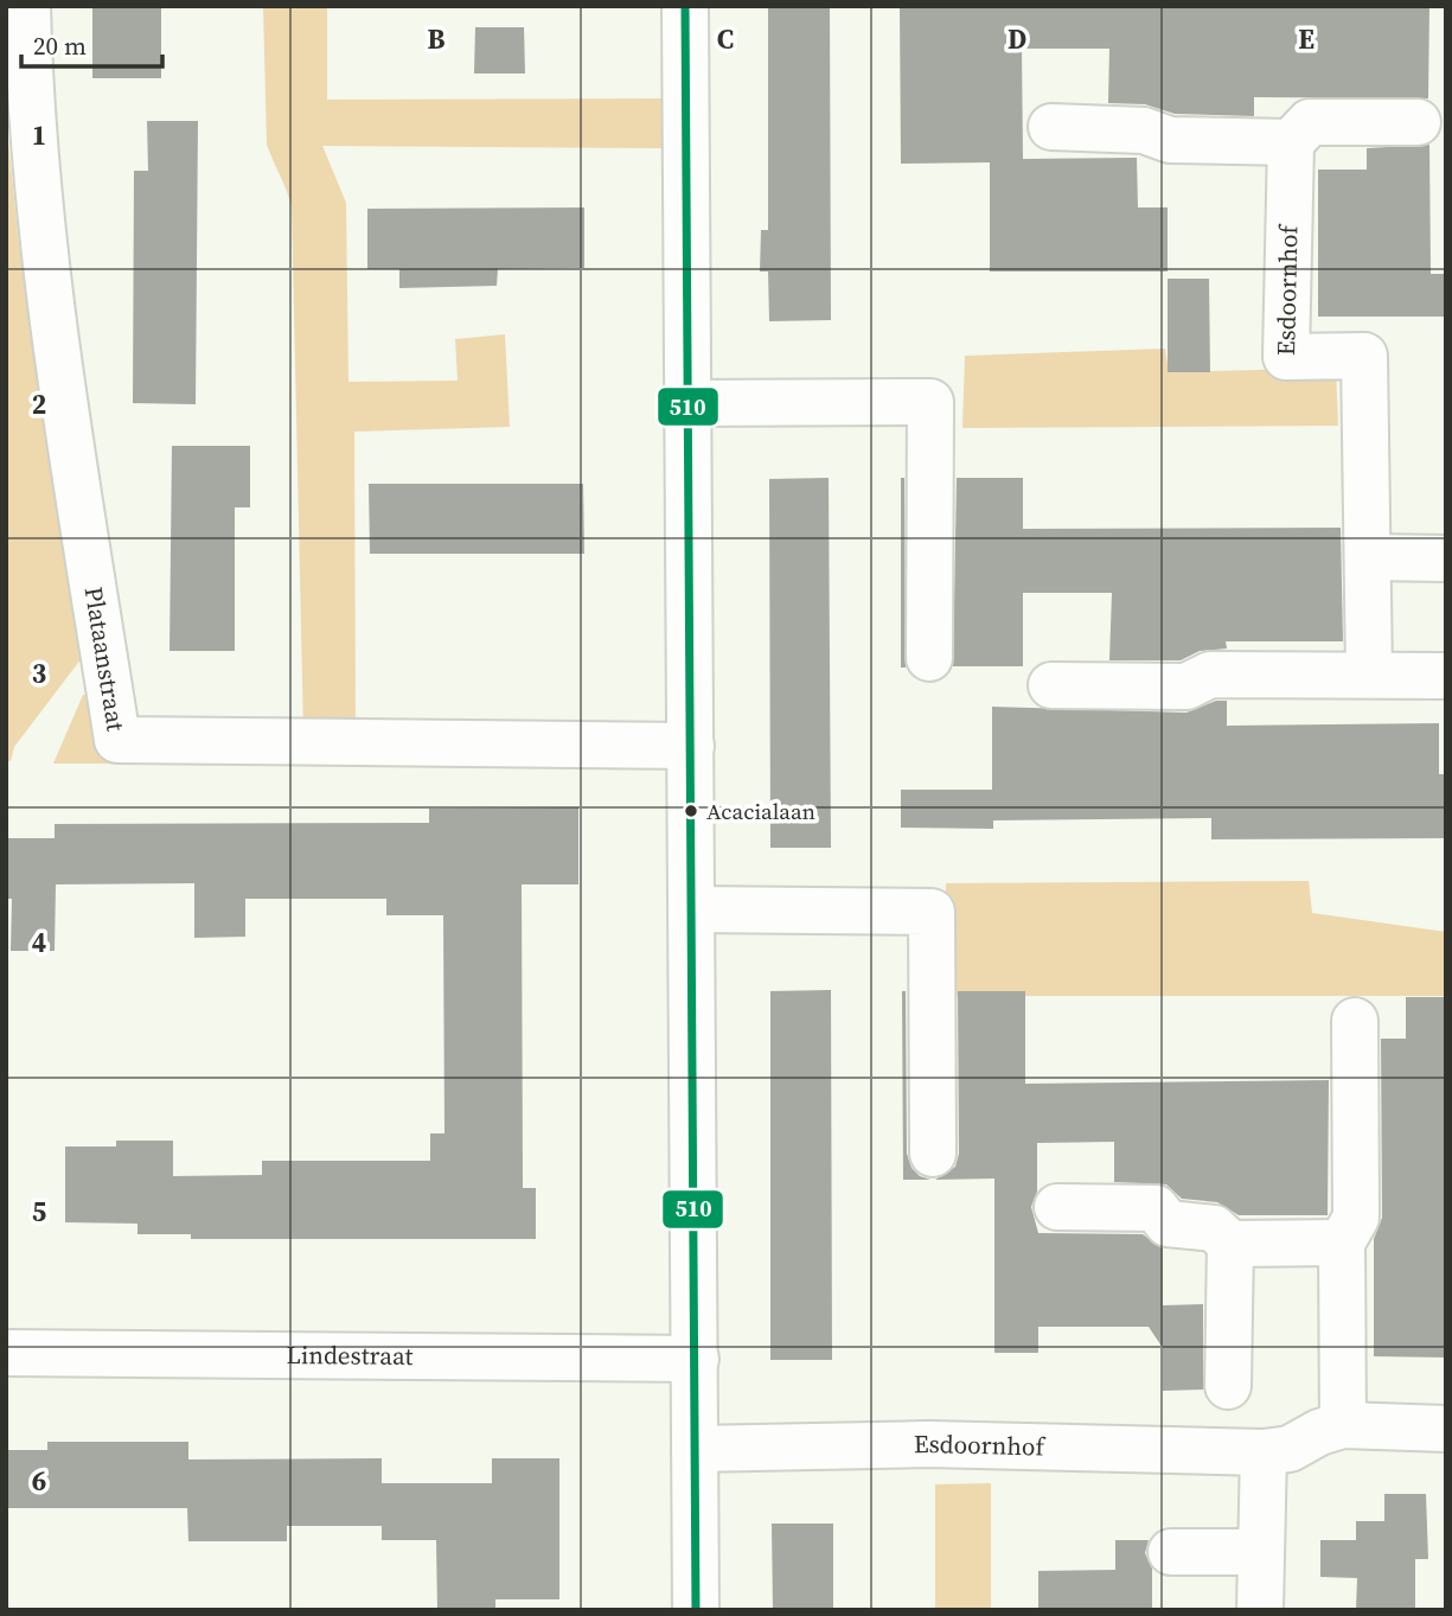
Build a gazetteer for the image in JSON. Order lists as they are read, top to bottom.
{
  "streets": {
    "street": ["Esdoornhof", "Plataanstraat", "Lindestraat"]
  },
  "places": ["Acacialaan"],
  "lines": ["transit line 510"],
  "scale_bar": "20 m",
  "grid": {
    "columns": [
      "B",
      "C",
      "D",
      "E"
    ],
    "rows": [
      "1",
      "2",
      "3",
      "4",
      "5",
      "6"
    ]
  }
}
